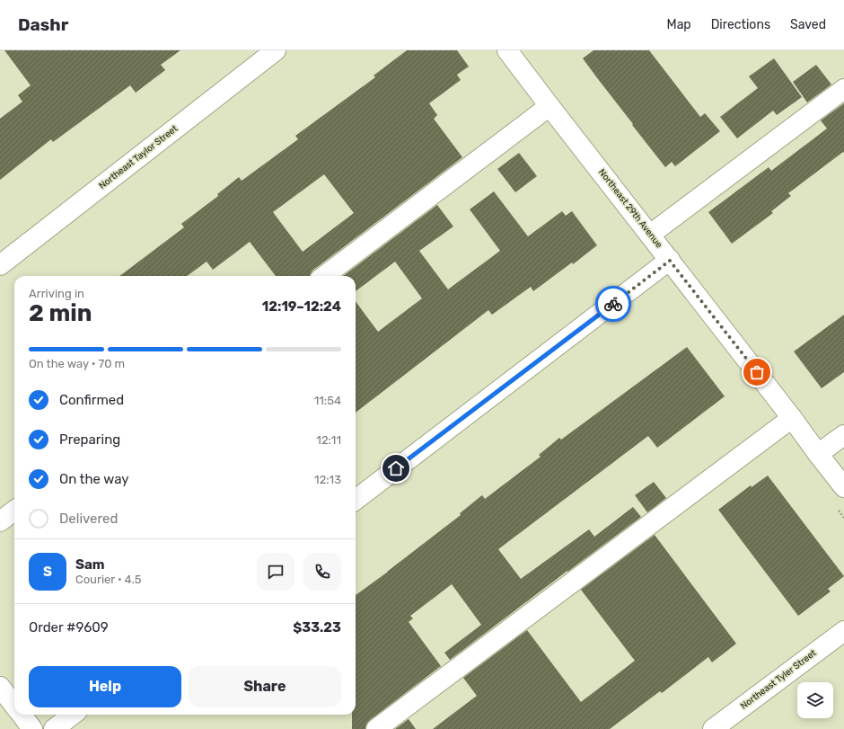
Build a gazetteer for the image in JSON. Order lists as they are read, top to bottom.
{
  "streets": {
    "street": ["Northeast Taylor Street", "Northeast 29th Avenue", "Northeast Tyler Street"]
  },
  "page": {
    "header": "Dashr",
    "nav": ["Map", "Directions", "Saved"],
    "heading": ["2 min", "Arriving in", "12:19–12:24"],
    "panel": [
      "Sam",
      "Courier · 4.5",
      "Order #9609",
      "$33.23"
    ],
    "bar": "On the way · 70 m",
    "list": [
      ["Confirmed", "11:54"],
      ["Preparing", "12:11"],
      ["On the way", "12:13"],
      "Delivered"
    ],
    "round": "S",
    "buttons": ["Help", "Share"]
  }
}
